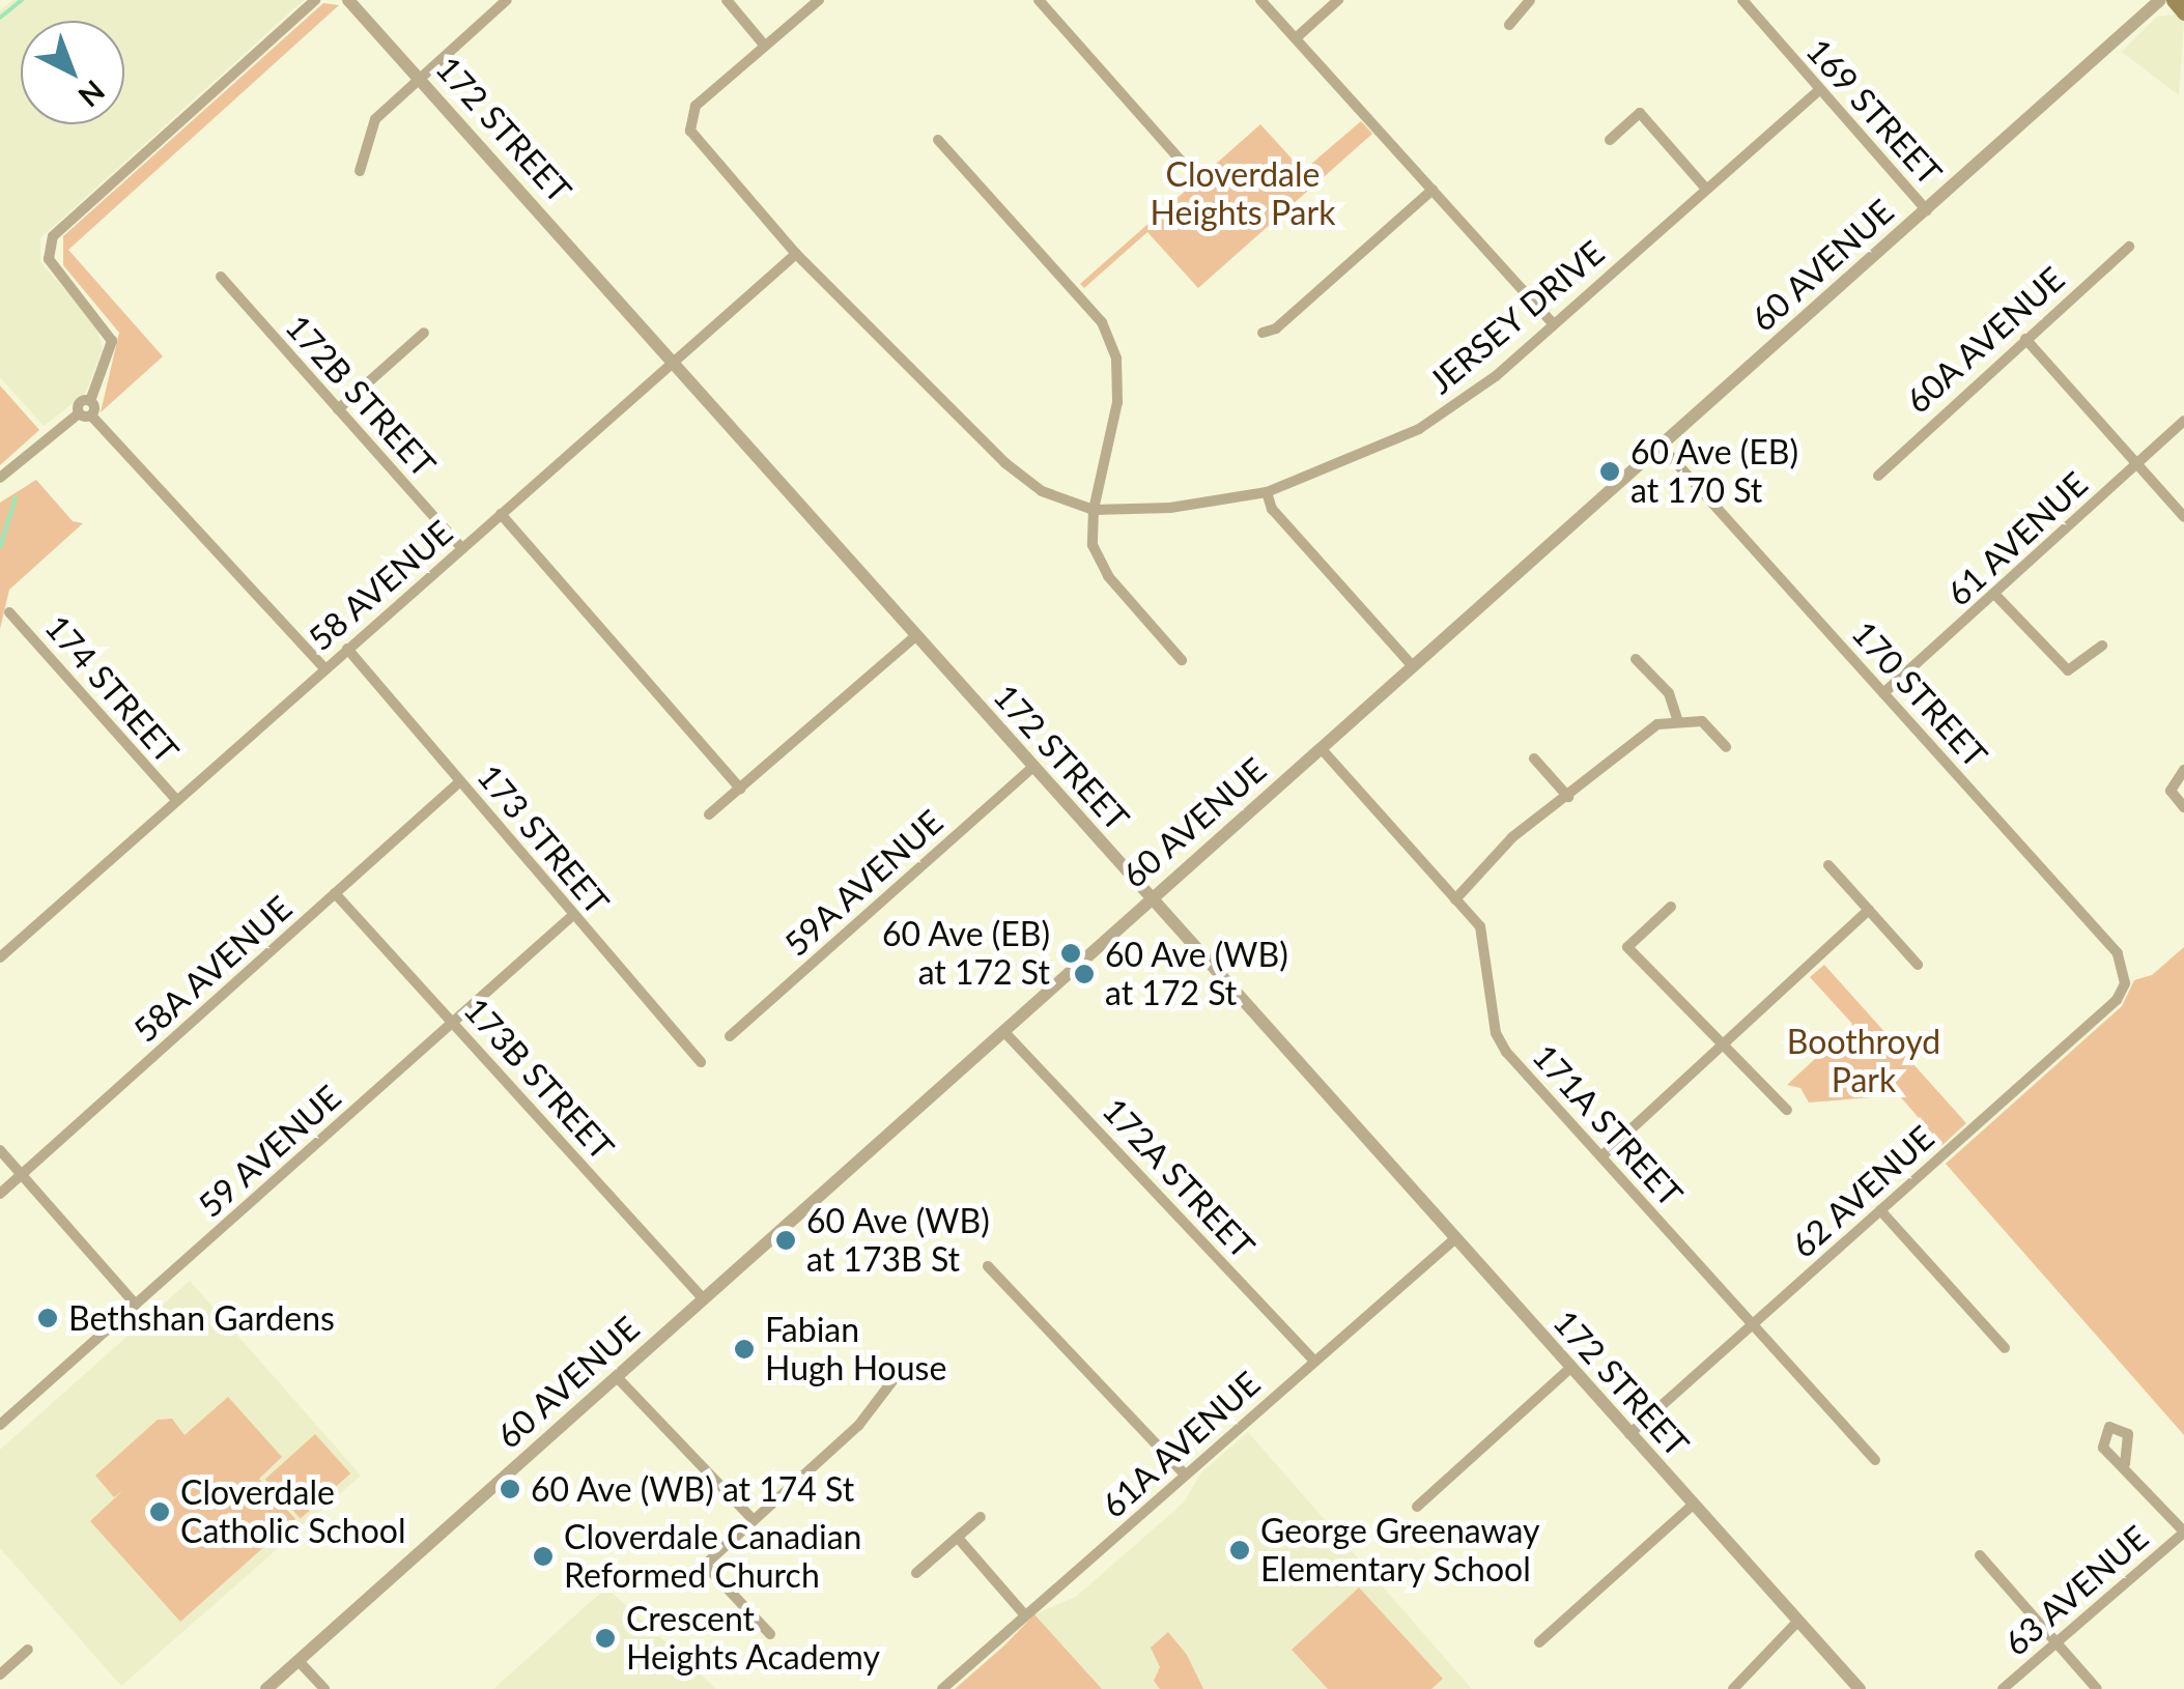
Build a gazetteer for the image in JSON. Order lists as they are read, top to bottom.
{
  "streets": {
    "street": [
      "169 STREET",
      "172 STREET",
      "60 AVENUE",
      "JERSEY DRIVE",
      "60A AVENUE",
      "172B STREET",
      "61 AVENUE",
      "58 AVENUE",
      "174 STREET",
      "170 STREET",
      "173 STREET",
      "59A AVENUE",
      "58A AVENUE",
      "173B STREET",
      "171A STREET",
      "59 AVENUE",
      "172A STREET",
      "62 AVENUE",
      "61A AVENUE",
      "63 AVENUE"
    ]
  },
  "crossings": [
    ["169 STREET", "60 AVENUE"],
    ["169 STREET", "JERSEY DRIVE"],
    ["172 STREET", "60 AVENUE"],
    ["172 STREET", "58 AVENUE"],
    ["172 STREET", "59A AVENUE"],
    ["172 STREET", "62 AVENUE"],
    ["172 STREET", "61A AVENUE"],
    ["60 AVENUE", "170 STREET"],
    ["60 AVENUE", "173B STREET"],
    ["60 AVENUE", "171A STREET"],
    ["60 AVENUE", "172A STREET"],
    ["JERSEY DRIVE", "58 AVENUE"],
    ["172B STREET", "58 AVENUE"],
    ["61 AVENUE", "170 STREET"],
    ["58 AVENUE", "174 STREET"],
    ["58 AVENUE", "173 STREET"],
    ["170 STREET", "62 AVENUE"],
    ["173 STREET", "58A AVENUE"],
    ["173 STREET", "59 AVENUE"],
    ["58A AVENUE", "173B STREET"],
    ["173B STREET", "59 AVENUE"],
    ["171A STREET", "62 AVENUE"],
    ["172A STREET", "61A AVENUE"]
  ],
  "parks": ["Cloverdale Heights Park", "Boothroyd Park"],
  "places": [
    "60 Ave (EB) at 170 St",
    "60 Ave (EB) at 172 St",
    "60 Ave (WB) at 172 St",
    "60 Ave (WB) at 173B St",
    "Bethshan Gardens",
    "Fabian Hugh House",
    "60 Ave (WB) at 174 St",
    "Cloverdale Catholic School",
    "George Greenaway Elementary School",
    "Cloverdale Canadian Reformed Church",
    "Crescent Heights Academy"
  ],
  "north": "bottom right"
}
